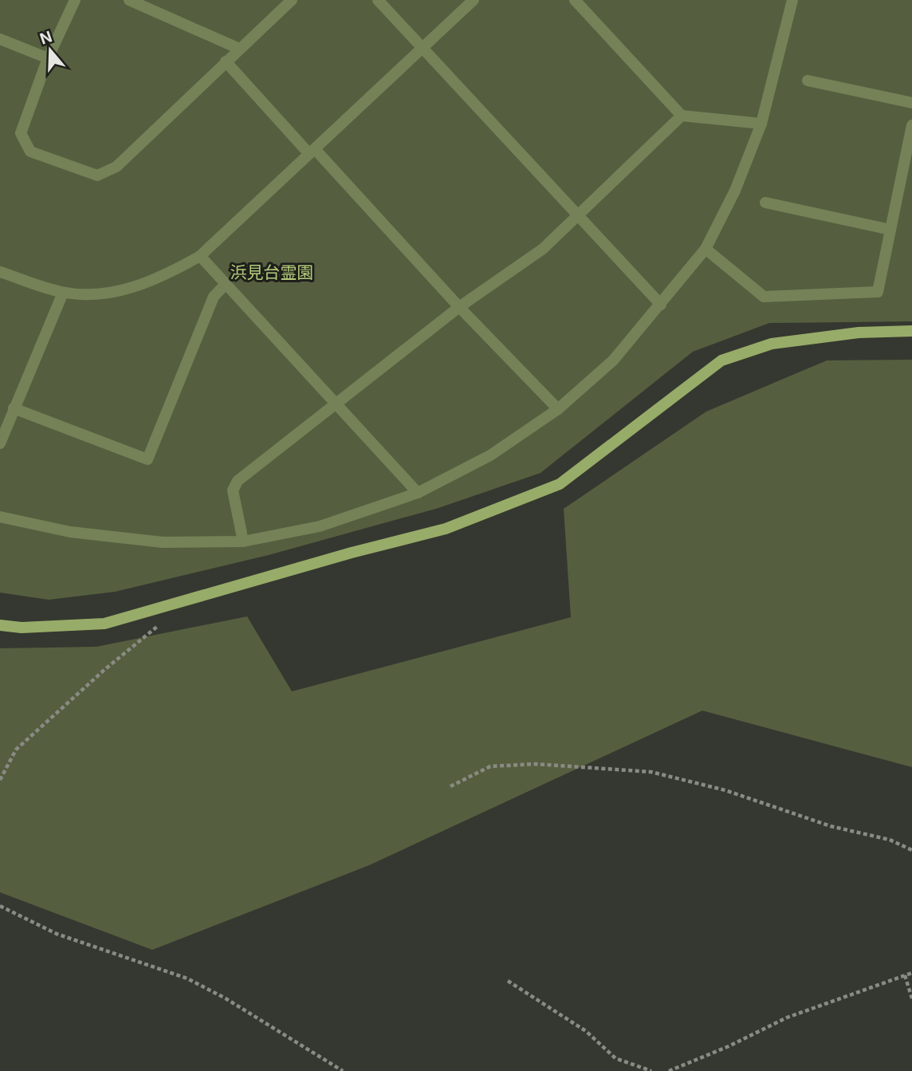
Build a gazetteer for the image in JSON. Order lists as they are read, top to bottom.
{
  "parks": ["浜見台霊園"],
  "north": "top"
}
